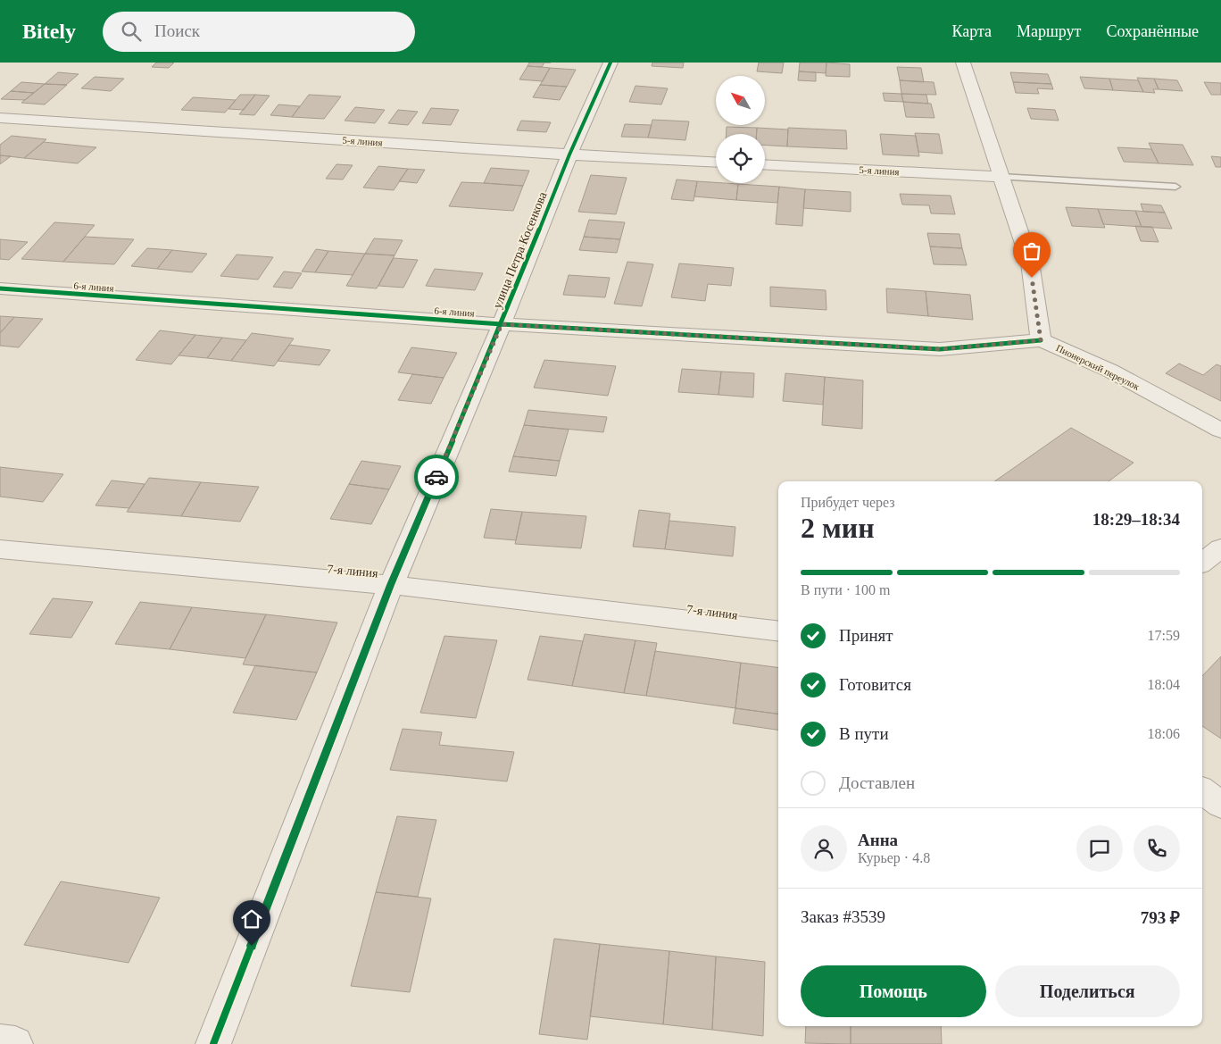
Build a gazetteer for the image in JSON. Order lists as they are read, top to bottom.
{
  "streets": {
    "street": [
      "5-я линия",
      "улица Петра Косенкова",
      "6-я линия",
      "Пионерский переулок",
      "7-я линия"
    ]
  },
  "crossings": [
    ["5-я линия", "улица Петра Косенкова"],
    ["5-я линия", "Пионерский переулок"],
    ["улица Петра Косенкова", "6-я линия"],
    ["улица Петра Косенкова", "7-я линия"],
    ["6-я линия", "Пионерский переулок"]
  ],
  "north": "top left",
  "page": {
    "header": "Bitely",
    "search": "Поиск",
    "nav": ["Карта", "Маршрут", "Сохранённые"],
    "heading": ["2 мин", "Прибудет через", "18:29–18:34"],
    "panel": [
      "Анна",
      "Курьер · 4.8",
      "Заказ #3539",
      "793 ₽"
    ],
    "bar": "В пути · 100 m",
    "list": [
      ["Принят", "17:59"],
      ["Готовится", "18:04"],
      ["В пути", "18:06"],
      "Доставлен"
    ],
    "buttons": ["Помощь", "Поделиться"]
  }
}
